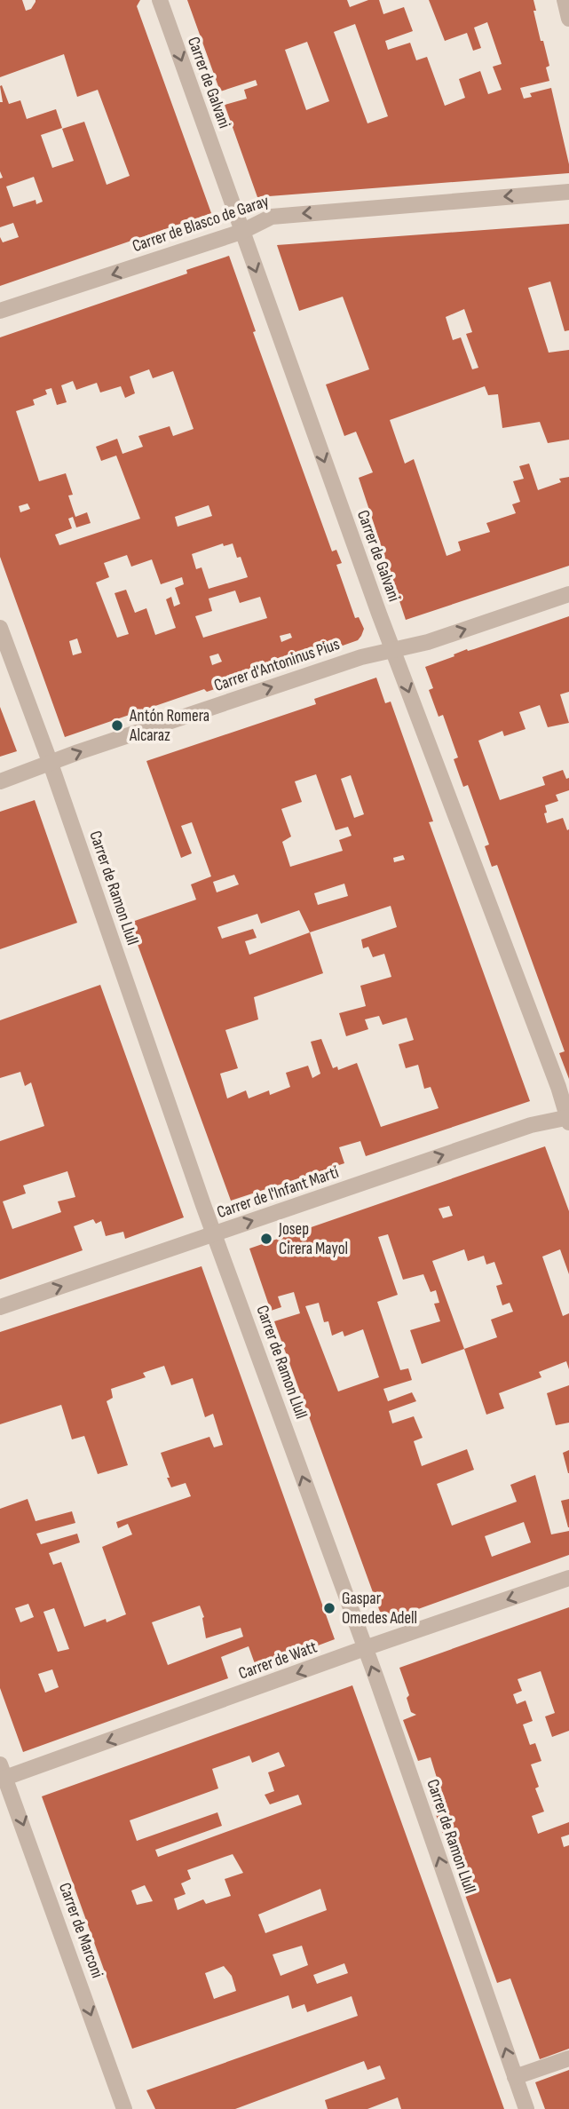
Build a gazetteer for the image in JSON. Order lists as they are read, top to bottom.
{
  "streets": {
    "street": [
      "Carrer de Galvani",
      "Carrer de Blasco de Garay",
      "Carrer d'Antoninus Pius",
      "Carrer de Ramon Llull",
      "Carrer de l'Infant Martí",
      "Carrer de Watt",
      "Carrer de Marconi"
    ]
  },
  "crossings": [
    ["Carrer de Galvani", "Carrer de Blasco de Garay"],
    ["Carrer de Galvani", "Carrer d'Antoninus Pius"],
    ["Carrer de Galvani", "Carrer de l'Infant Martí"],
    ["Carrer d'Antoninus Pius", "Carrer de Ramon Llull"],
    ["Carrer de Ramon Llull", "Carrer de l'Infant Martí"],
    ["Carrer de Ramon Llull", "Carrer de Watt"],
    ["Carrer de Watt", "Carrer de Marconi"]
  ],
  "one_way": [
    "Carrer de Galvani",
    "Carrer de Blasco de Garay",
    "Carrer d'Antoninus Pius",
    "Carrer de Ramon Llull",
    "Carrer de l'Infant Martí",
    "Carrer de Watt",
    "Carrer de Marconi"
  ],
  "places": ["Antón Romera Alcaraz", "Josep Cirera Mayol", "Gaspar Omedes Adell"]
}
